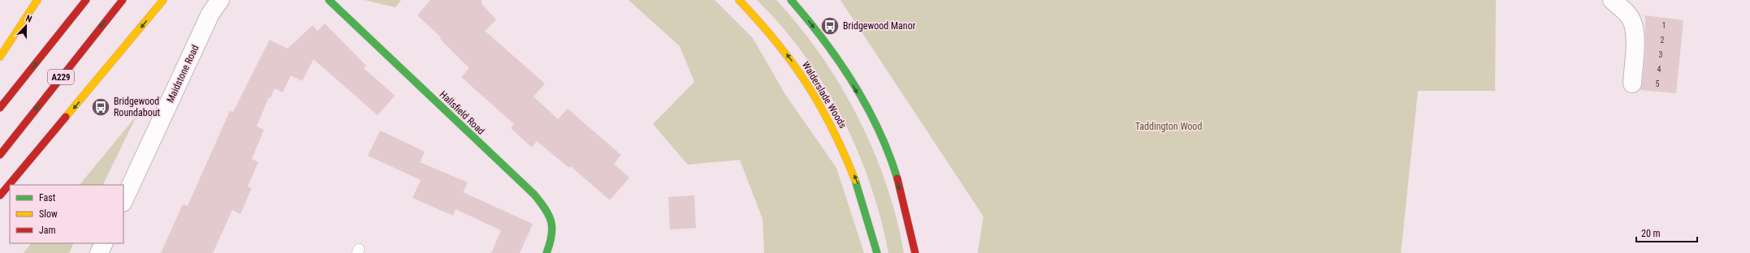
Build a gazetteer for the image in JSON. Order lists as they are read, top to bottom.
{
  "streets": {
    "street": [
      "Maidstone Road",
      "A229",
      "Walderslade Woods",
      "Hallsfield Road"
    ]
  },
  "parks": ["Taddington Wood"],
  "places": {
    "bus stop": ["Bridgewood Manor", "Bridgewood Roundabout"]
  },
  "house_numbers": [
    "1",
    "2",
    "3",
    "4",
    "5"
  ],
  "legend": ["Fast", "Slow", "Jam"],
  "scale_bar": "20 m",
  "north": "top"
}
